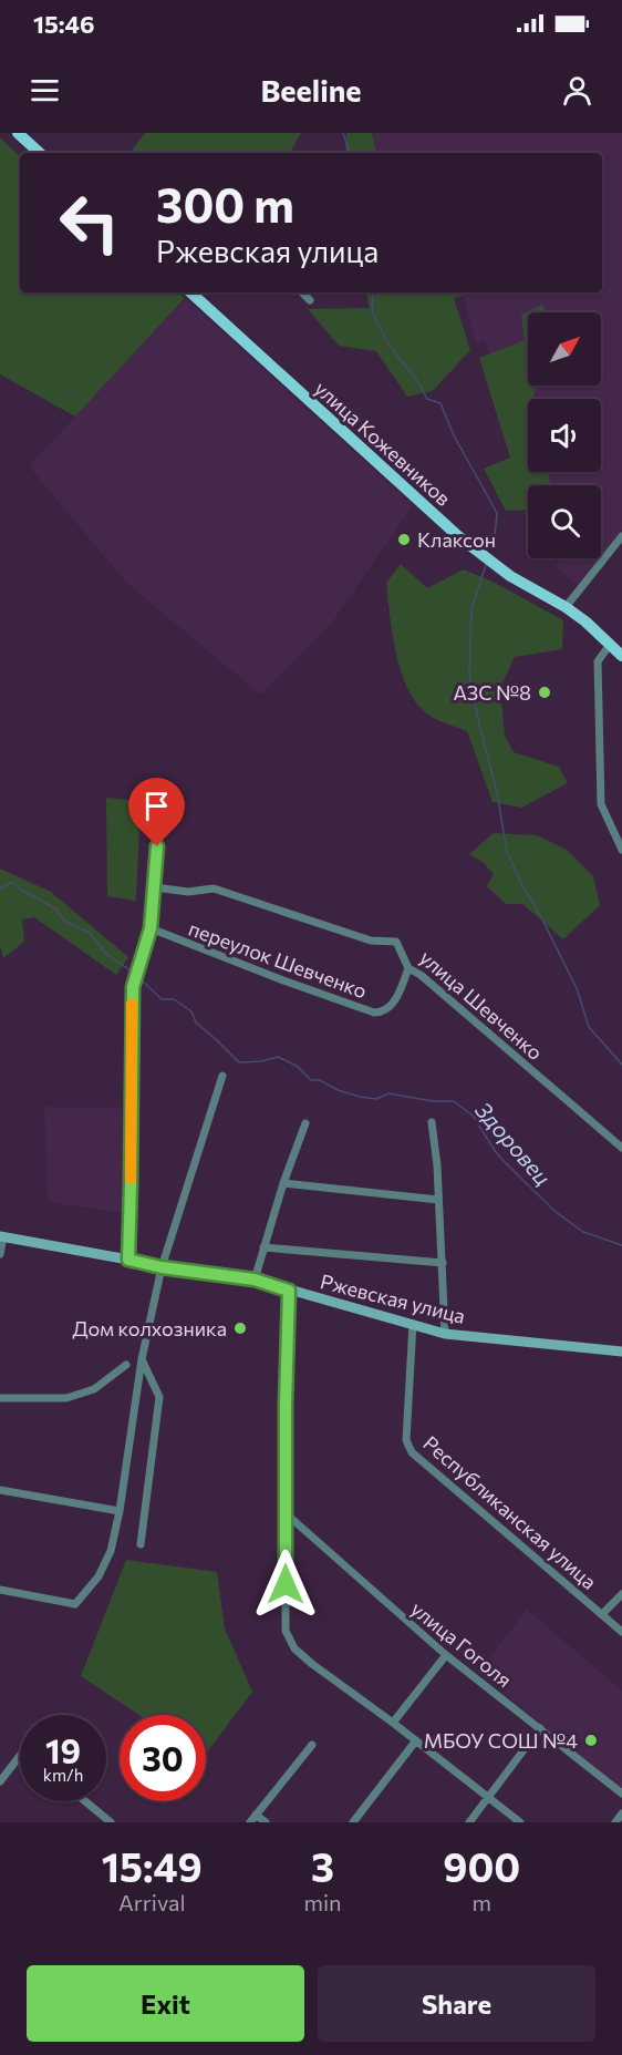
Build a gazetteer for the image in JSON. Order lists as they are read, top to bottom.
{
  "streets": {
    "main road": ["улица Кожевников", "Ржевская улица"],
    "street": [
      "переулок Шевченко",
      "улица Шевченко",
      "Республиканская улица",
      "улица Гоголя"
    ]
  },
  "crossings": [
    ["переулок Шевченко", "улица Шевченко"],
    ["Ржевская улица", "Республиканская улица"]
  ],
  "water": ["Здоровец"],
  "places": [
    "Клаксон",
    "АЗС №8",
    "Дом колхозника",
    "МБОУ СОШ №4"
  ],
  "north": "top right",
  "page": {
    "status": "15:46",
    "header": "Beeline",
    "turn": ["300 m", "Ржевская улица"],
    "speed": "19 km/h",
    "limit": "30",
    "eta": [
      "15:49",
      "Arrival",
      "3",
      "min",
      "900",
      "m"
    ],
    "buttons": ["Exit", "Share"]
  }
}
